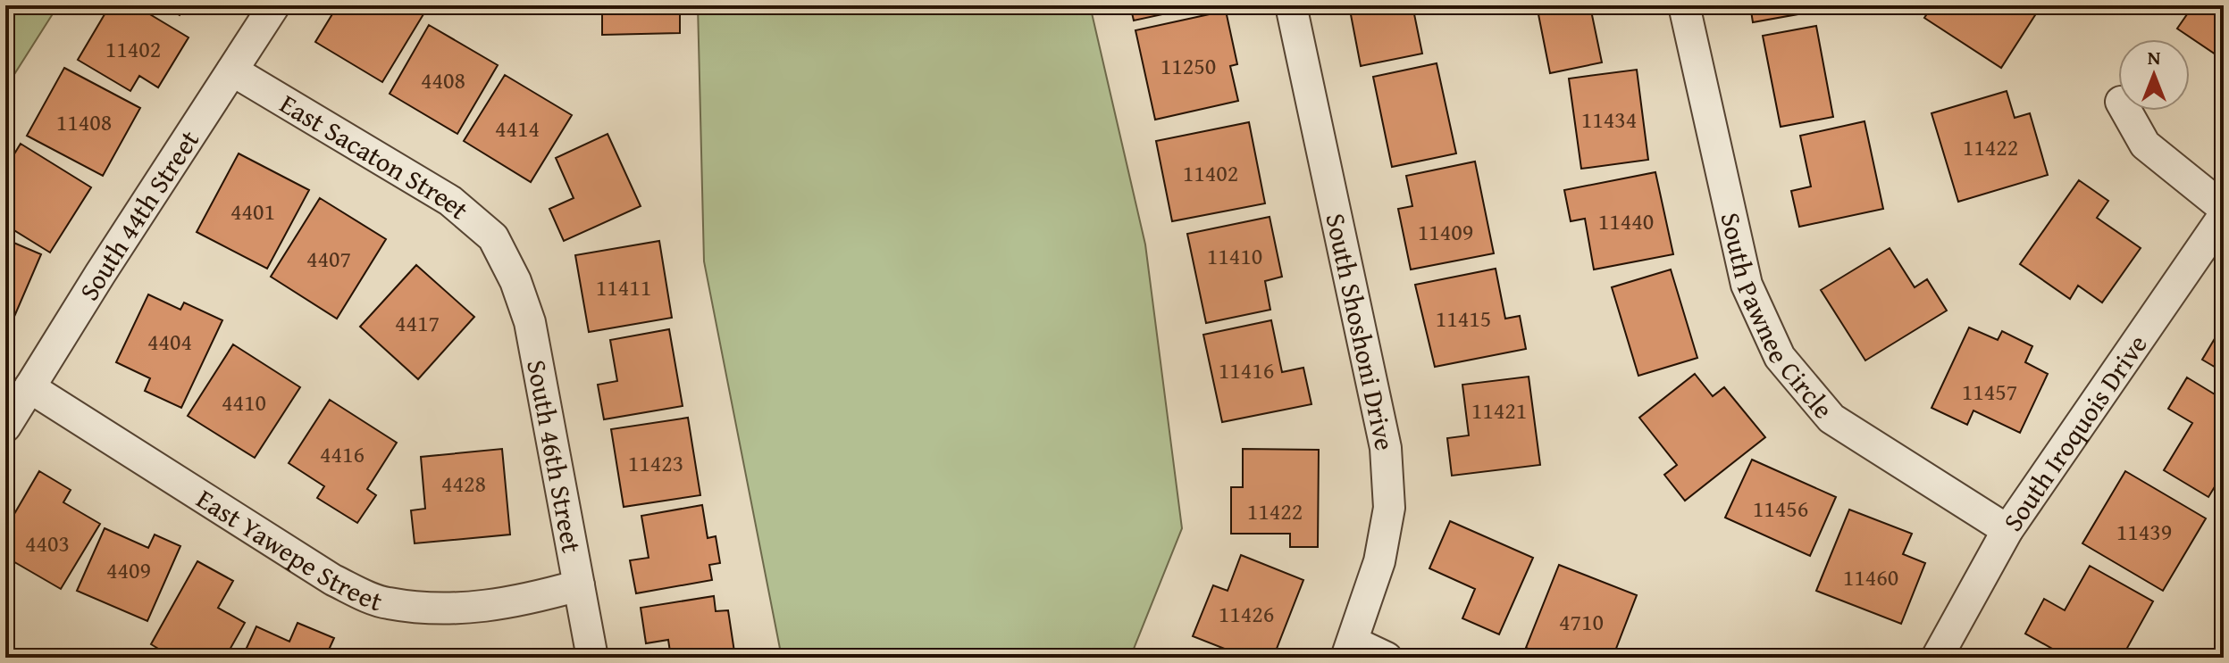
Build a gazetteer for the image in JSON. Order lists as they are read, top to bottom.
{
  "streets": {
    "street": [
      "East Sacaton Street",
      "South 44th Street",
      "South Pawnee Circle",
      "South Shoshoni Drive",
      "South Iroquois Drive",
      "South 46th Street",
      "East Yawepe Street"
    ]
  },
  "crossings": [
    ["East Sacaton Street", "South 44th Street"],
    ["East Sacaton Street", "South 46th Street"],
    ["South 44th Street", "East Yawepe Street"],
    ["South Pawnee Circle", "South Iroquois Drive"],
    ["South 46th Street", "East Yawepe Street"]
  ],
  "house_numbers": [
    "11402",
    "11250",
    "4408",
    "11434",
    "11408",
    "4414",
    "11422",
    "11402",
    "4401",
    "11440",
    "11409",
    "11410",
    "4407",
    "11411",
    "11415",
    "4417",
    "4404",
    "11416",
    "11457",
    "4410",
    "11421",
    "4416",
    "11423",
    "4428",
    "11456",
    "11422",
    "11439",
    "4403",
    "4409",
    "11460",
    "11426",
    "4710"
  ],
  "north": "top"
}
